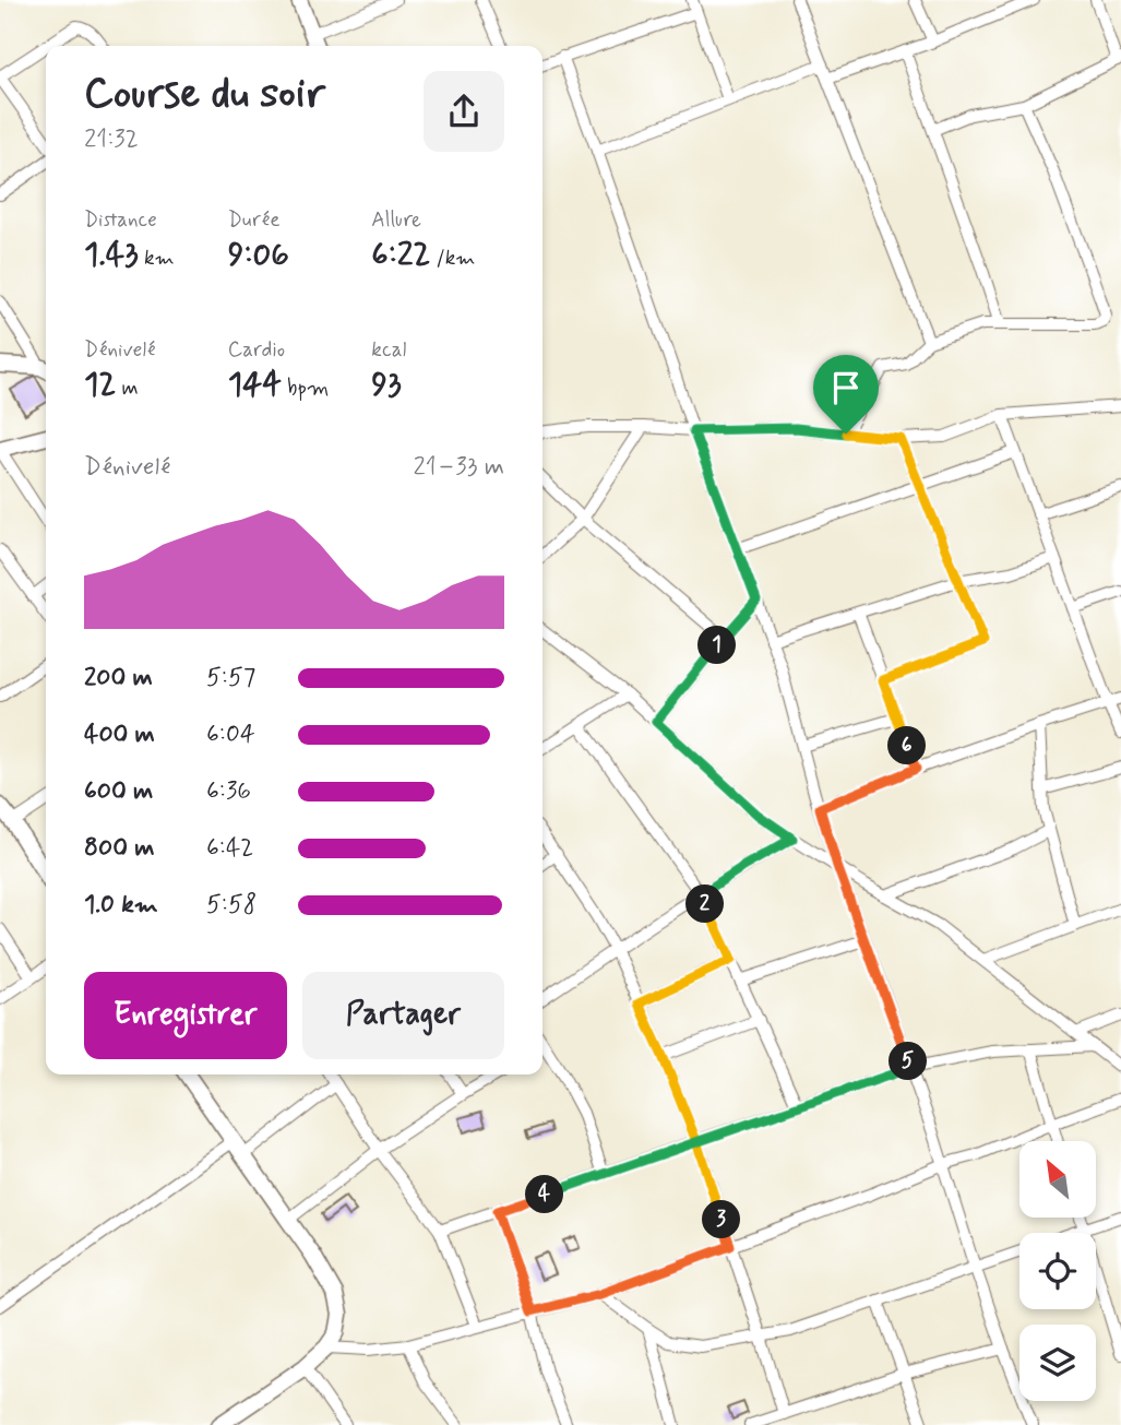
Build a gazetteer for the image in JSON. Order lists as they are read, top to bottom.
{
  "north": "top left",
  "page": {
    "heading": ["Course du soir", "21:32"],
    "stats": [
      ["Distance", "1.43 km"],
      ["Durée", "9:06"],
      ["Allure", "6:22 /km"],
      ["Dénivelé", "12 m"],
      ["Cardio", "144 bpm"],
      ["kcal", "93"]
    ],
    "chart": ["Dénivelé", "21–33 m"],
    "pins": [
      "1",
      "6",
      "2",
      "5",
      "4",
      "3"
    ],
    "list": [
      {
        "name": "200 m",
        "note": "5:57"
      },
      {
        "name": "400 m",
        "note": "6:04"
      },
      {
        "name": "600 m",
        "note": "6:36"
      },
      {
        "name": "800 m",
        "note": "6:42"
      },
      {
        "name": "1.0 km",
        "note": "5:58"
      }
    ],
    "buttons": ["Enregistrer", "Partager"]
  }
}
